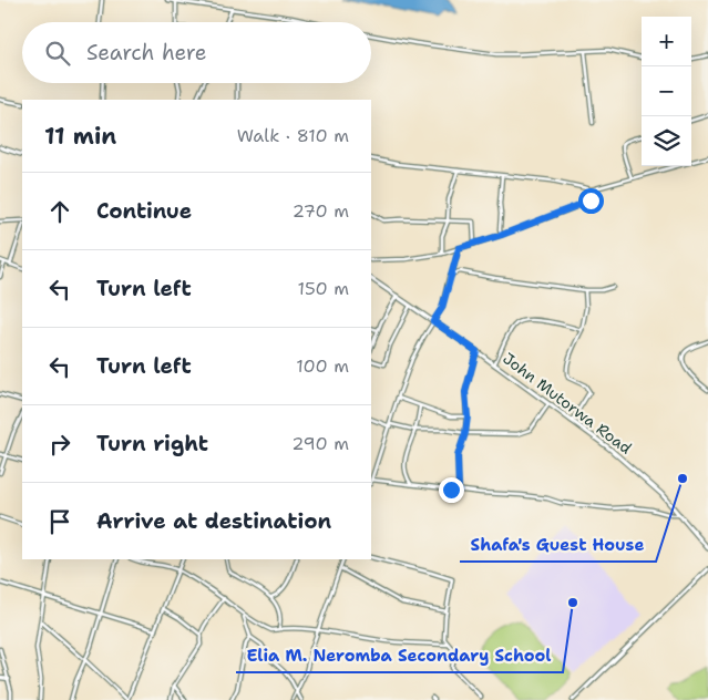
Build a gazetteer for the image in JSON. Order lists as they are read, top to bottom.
{
  "streets": {
    "street": ["John Mutorwa Road"]
  },
  "places": ["Shafa's Guest House", "Elia M. Neromba Secondary School"],
  "page": {
    "map_buttons": ["+", "−"],
    "search": "Search here",
    "heading": ["11 min", "Walk · 810 m"],
    "list": [
      ["Continue", "270 m"],
      ["Turn left", "150 m"],
      ["Turn left", "100 m"],
      ["Turn right", "290 m"],
      "Arrive at destination"
    ]
  }
}
